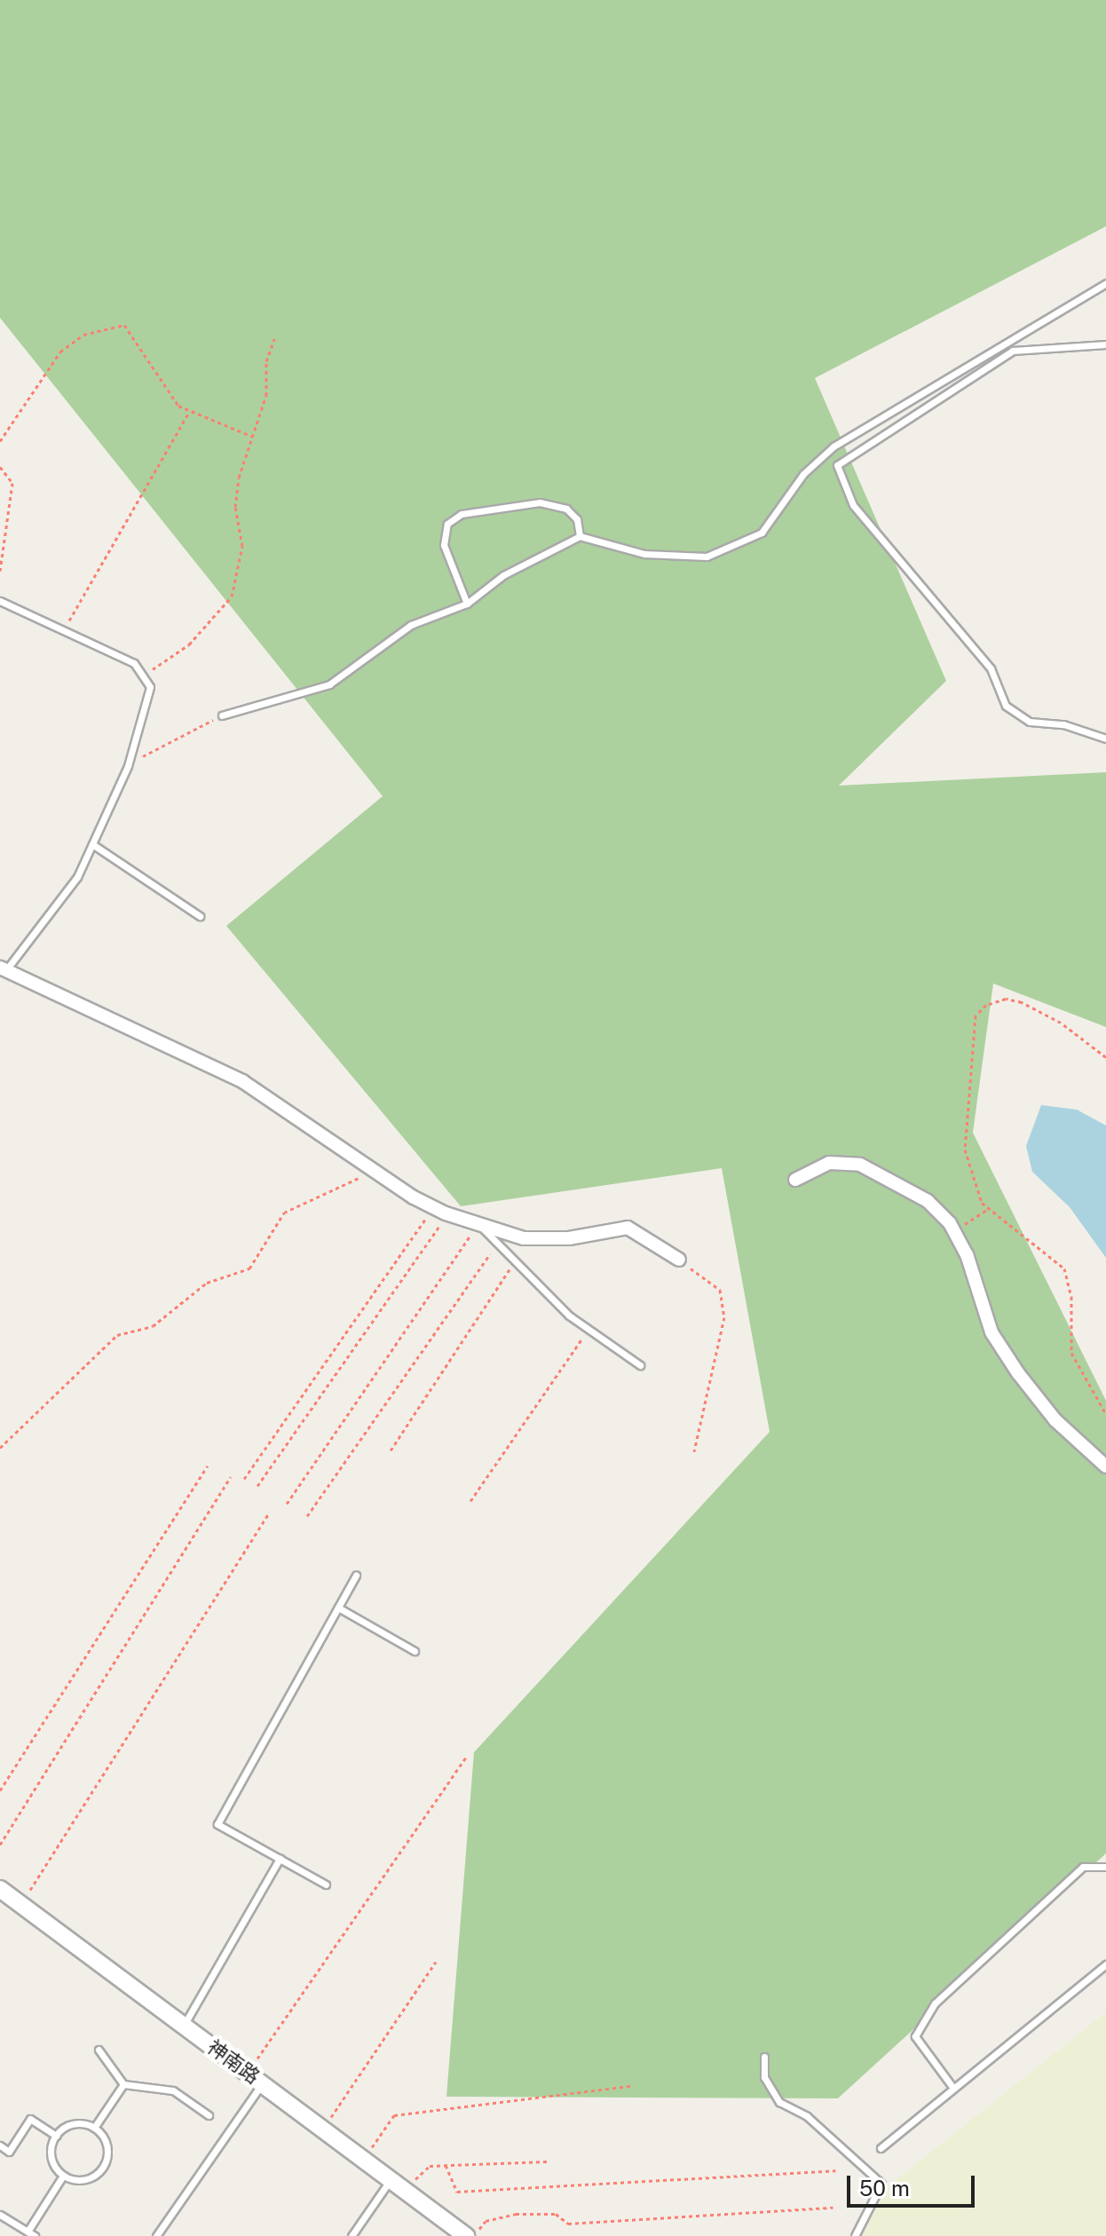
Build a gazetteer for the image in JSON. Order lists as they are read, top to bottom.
{
  "streets": {
    "street": ["神南路"]
  },
  "scale_bar": "50 m"
}
